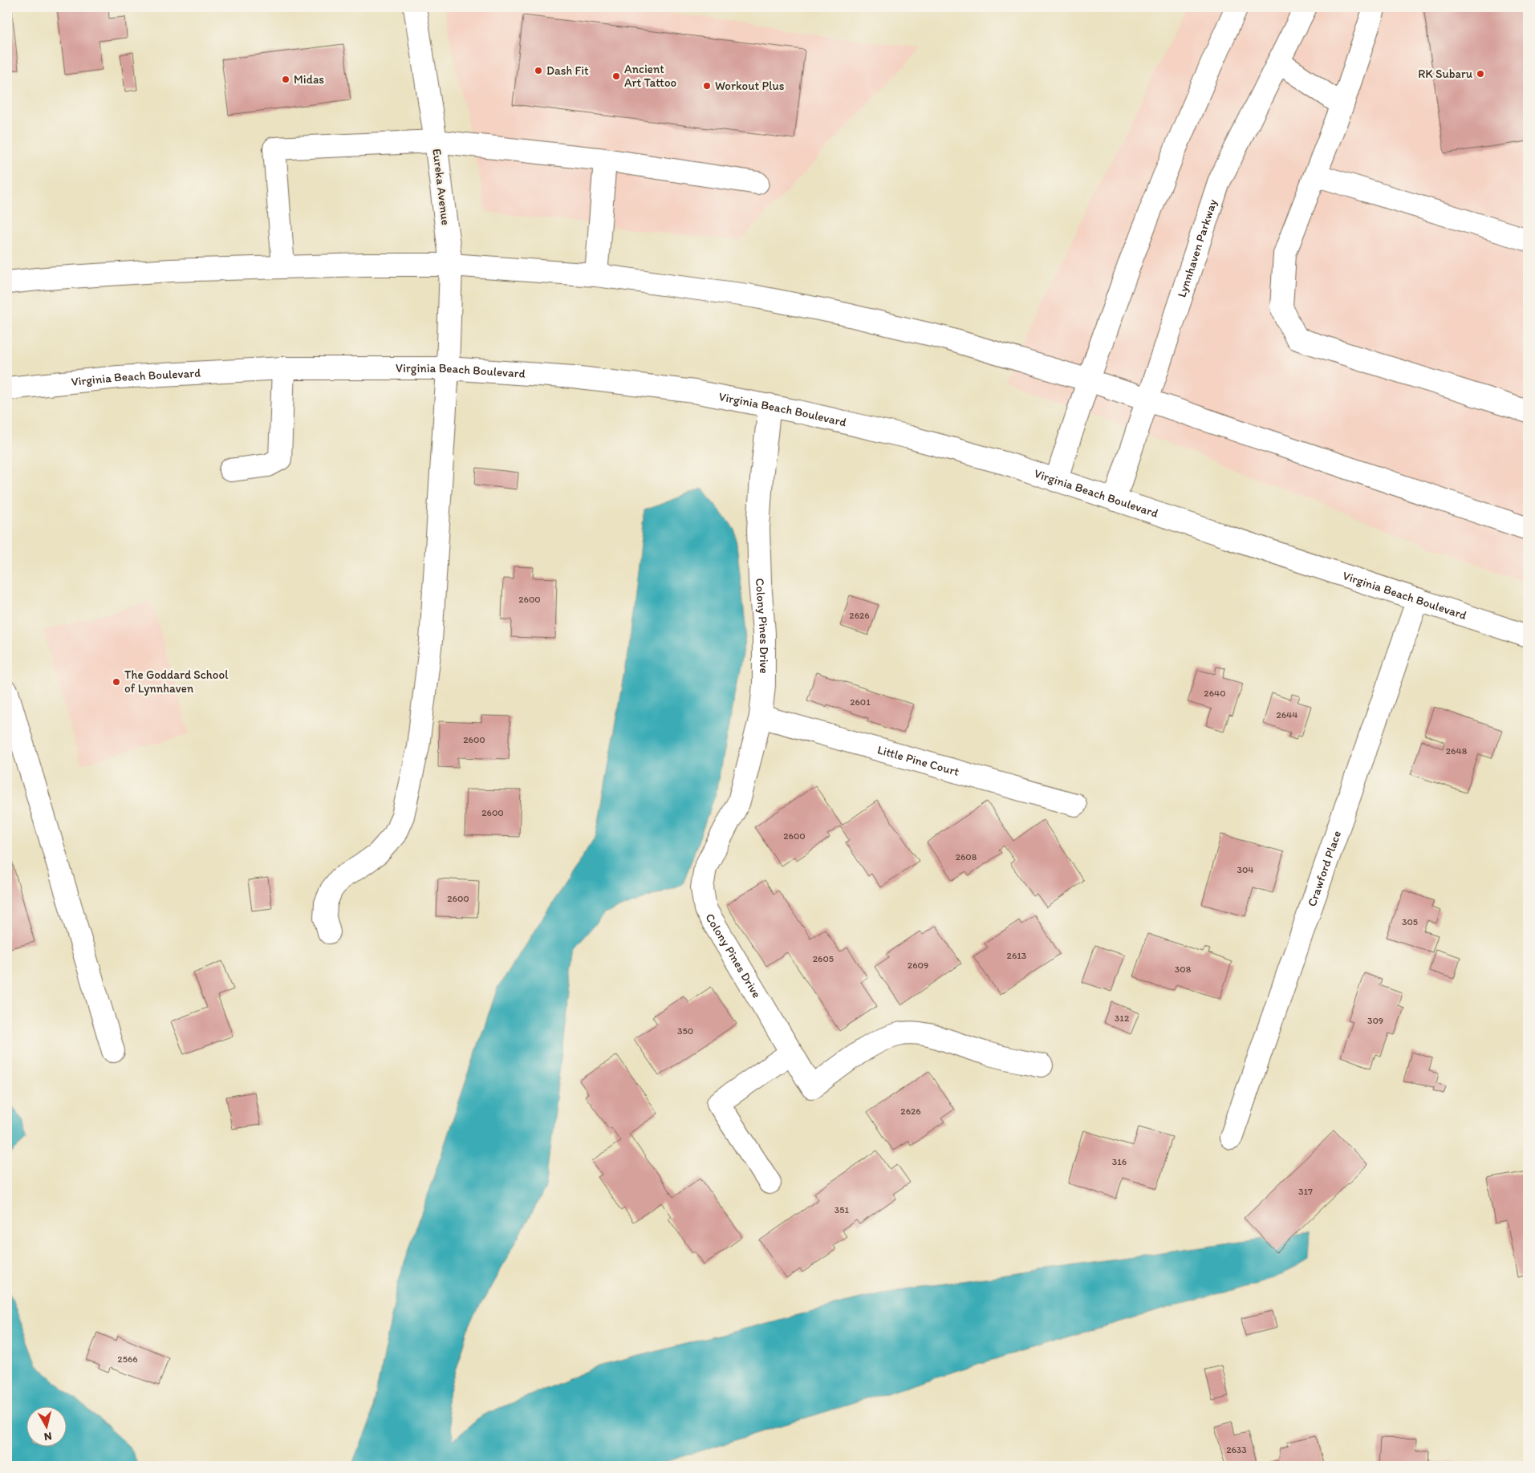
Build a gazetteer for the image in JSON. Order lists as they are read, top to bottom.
{
  "streets": {
    "main road": [
      "Eureka Avenue",
      "Lynnhaven Parkway",
      "Virginia Beach Boulevard",
      "Colony Pines Drive",
      "Little Pine Court",
      "Crawford Place"
    ]
  },
  "crossings": [
    ["Eureka Avenue", "Virginia Beach Boulevard"],
    ["Lynnhaven Parkway", "Virginia Beach Boulevard"],
    ["Virginia Beach Boulevard", "Colony Pines Drive"],
    ["Virginia Beach Boulevard", "Crawford Place"],
    ["Colony Pines Drive", "Little Pine Court"]
  ],
  "places": [
    "Dash Fit",
    "RK Subaru",
    "Ancient Art Tattoo",
    "Midas",
    "Workout Plus",
    "The Goddard School of Lynnhaven"
  ],
  "house_numbers": [
    "2600",
    "2626",
    "2640",
    "2601",
    "2644",
    "2600",
    "2648",
    "2600",
    "2600",
    "2608",
    "304",
    "2600",
    "305",
    "2613",
    "2605",
    "2609",
    "308",
    "312",
    "309",
    "350",
    "2626",
    "316",
    "317",
    "351",
    "2566",
    "2633"
  ],
  "north": "bottom"
}
